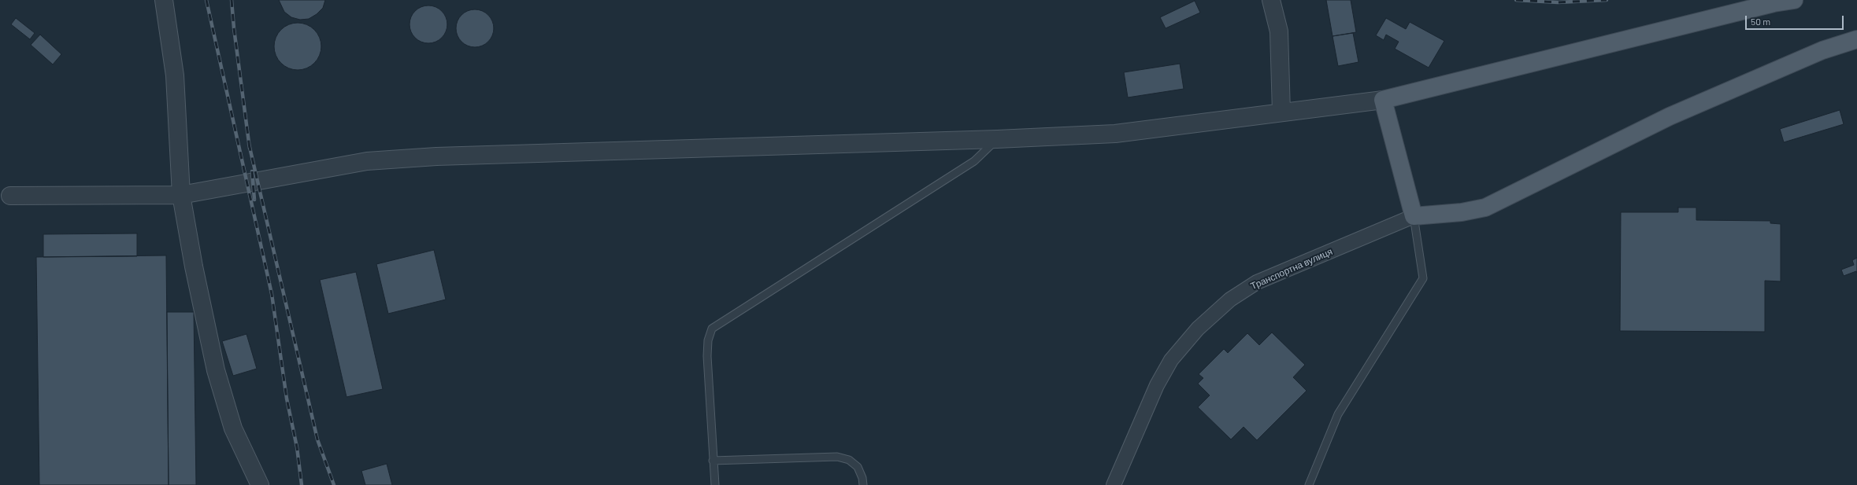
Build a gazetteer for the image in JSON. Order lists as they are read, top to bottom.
{
  "streets": {
    "street": ["Транспортна вулиця"]
  },
  "scale_bar": "50 m"
}
